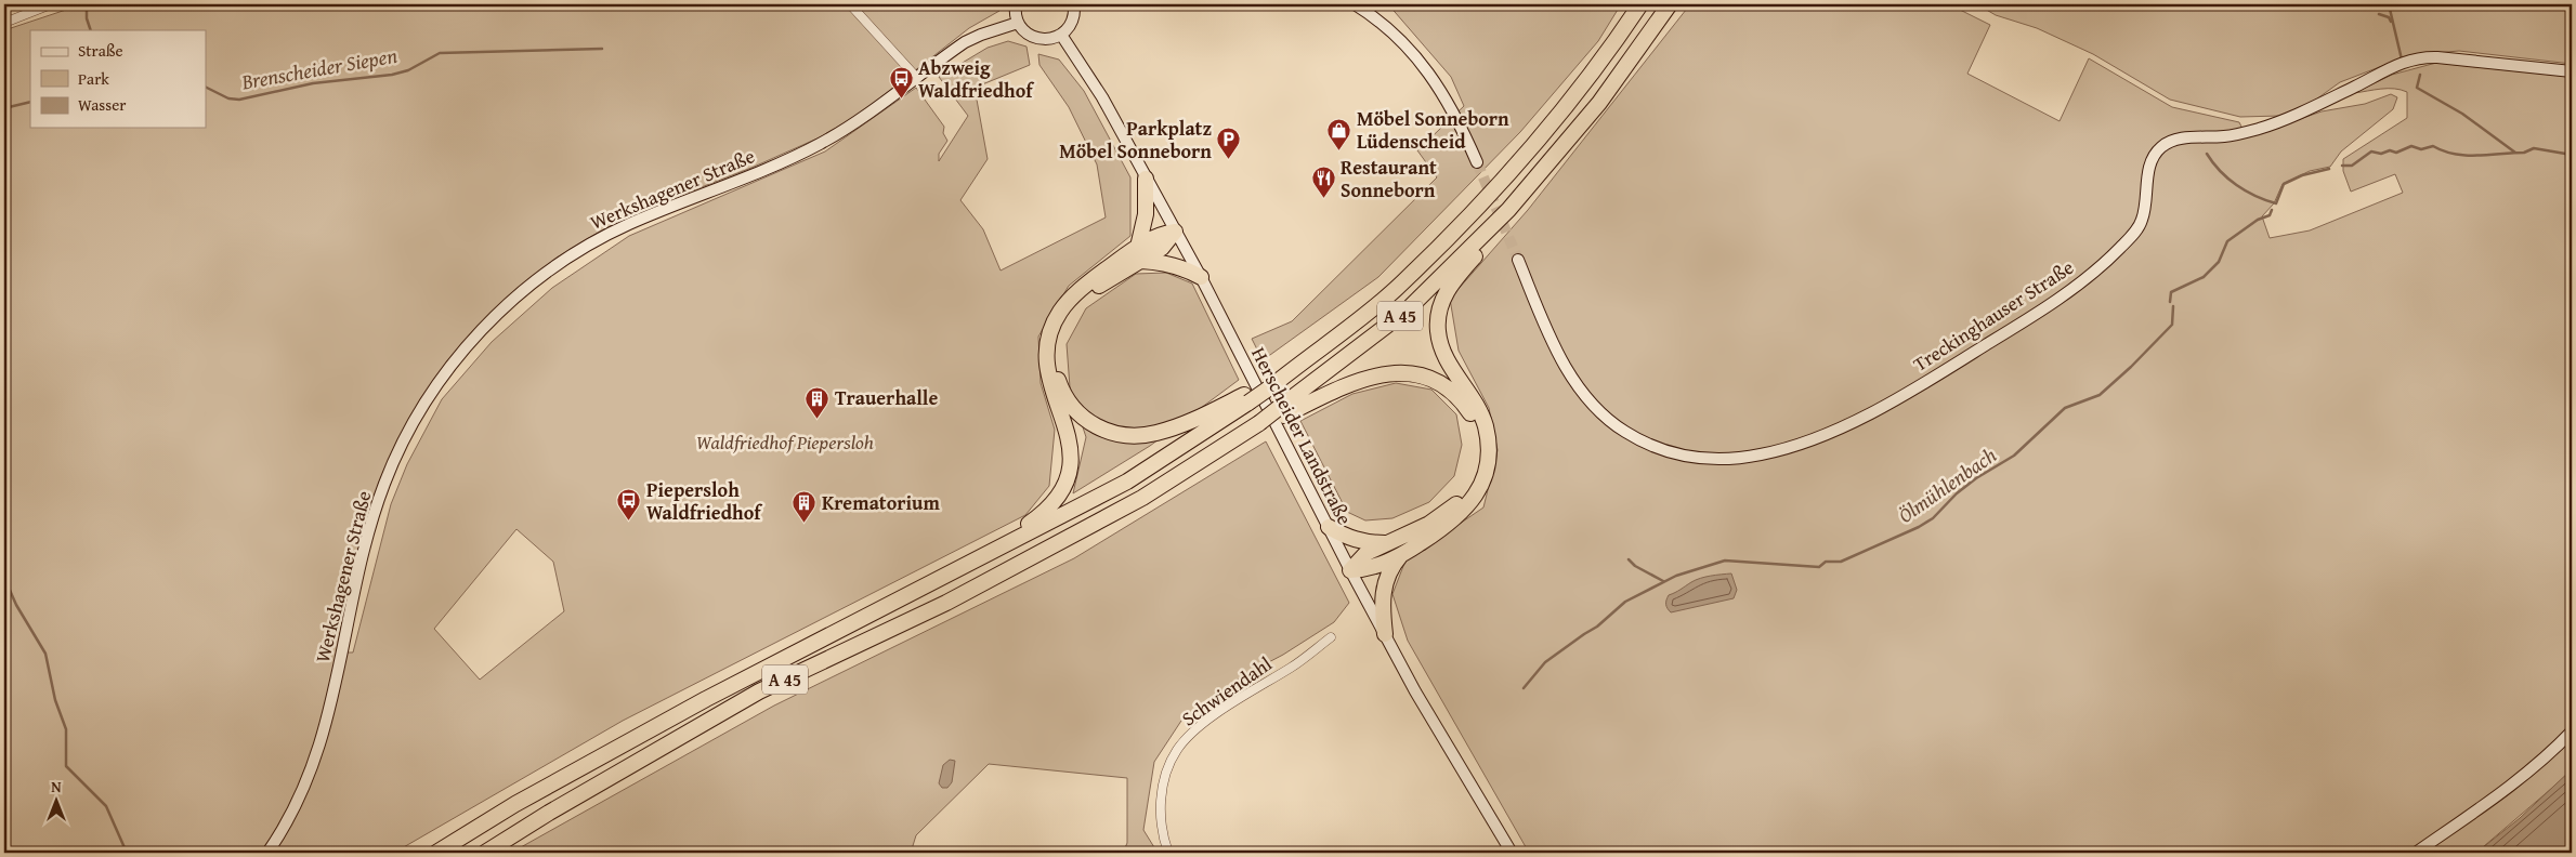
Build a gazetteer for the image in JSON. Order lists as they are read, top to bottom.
{
  "streets": {
    "highway": ["A 45"],
    "main road": ["Werkshagener Straße", "Treckinghauser Straße", "Herscheider Landstraße"],
    "street": ["Schwiendahl"]
  },
  "water": ["Brenscheider Siepen", "Ölmühlenbach"],
  "parks": ["Waldfriedhof Piepersloh"],
  "places": {
    "bus stop": ["Abzweig Waldfriedhof", "Piepersloh Waldfriedhof"],
    "shop": ["Möbel Sonneborn Lüdenscheid"],
    "parking": ["Parkplatz Möbel Sonneborn"],
    "restaurant": ["Restaurant Sonneborn"],
    "building": ["Trauerhalle", "Krematorium"]
  },
  "legend": ["Straße", "Park", "Wasser"],
  "north": "top"
}
